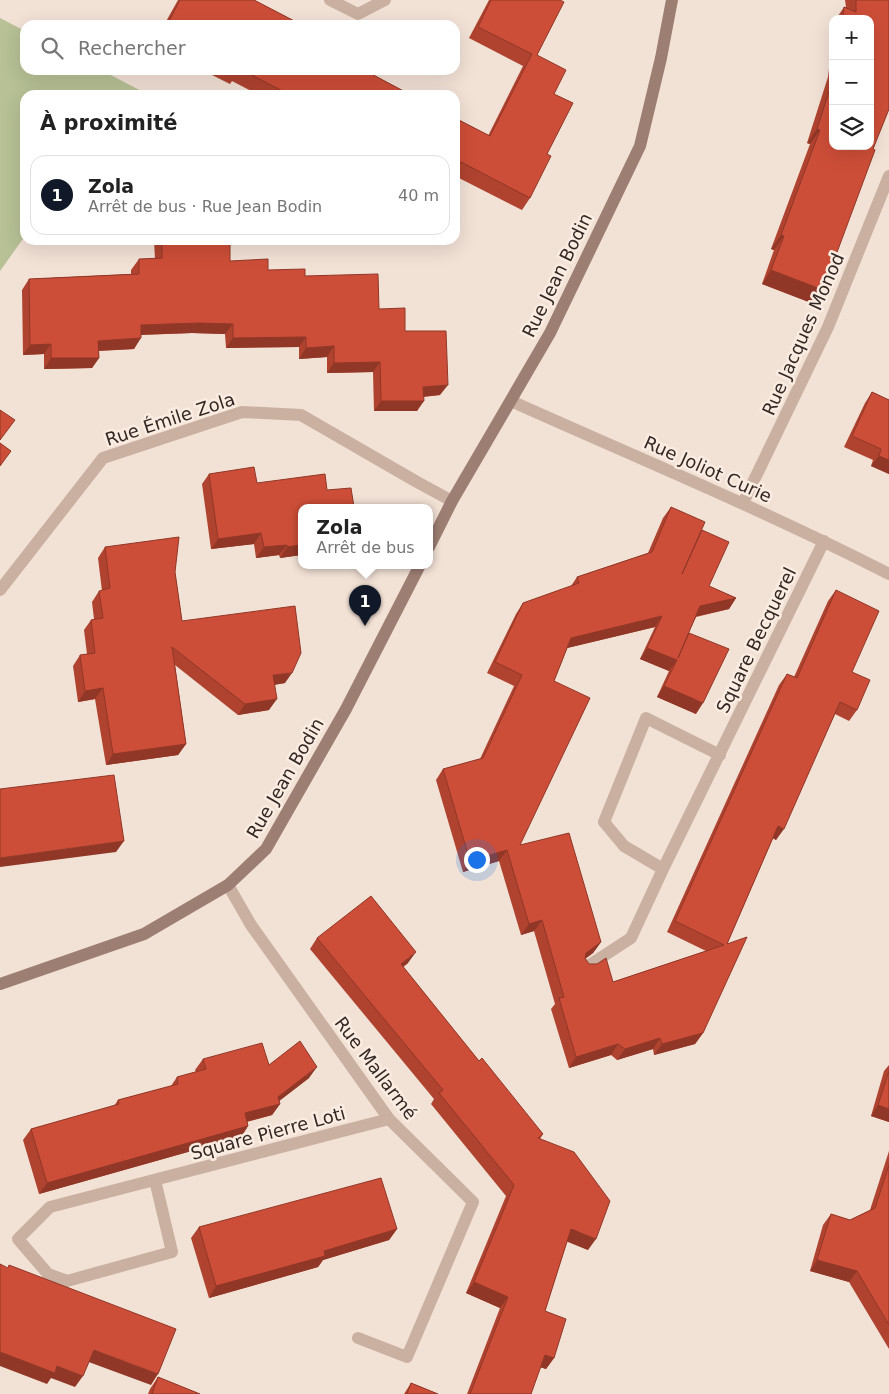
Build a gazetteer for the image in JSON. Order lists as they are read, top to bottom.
{
  "streets": {
    "street": [
      "Rue Jean Bodin",
      "Rue Jacques Monod",
      "Rue Émile Zola",
      "Rue Joliot Curie",
      "Square Becquerel",
      "Rue Mallarmé",
      "Square Pierre Loti"
    ]
  },
  "crossings": [
    ["Rue Jean Bodin", "Rue Émile Zola"],
    ["Rue Jean Bodin", "Rue Joliot Curie"],
    ["Rue Jean Bodin", "Rue Mallarmé"],
    ["Rue Jacques Monod", "Rue Joliot Curie"],
    ["Rue Joliot Curie", "Square Becquerel"],
    ["Rue Mallarmé", "Square Pierre Loti"]
  ],
  "page": {
    "map_buttons": ["+", "−"],
    "search": "Rechercher",
    "heading": "À proximité",
    "list": [
      {
        "mark": "1",
        "name": "Zola",
        "note": "Arrêt de bus · Rue Jean Bodin",
        "value": "40 m"
      }
    ],
    "popup": ["Zola", "Arrêt de bus"],
    "pins": "1"
  }
}
